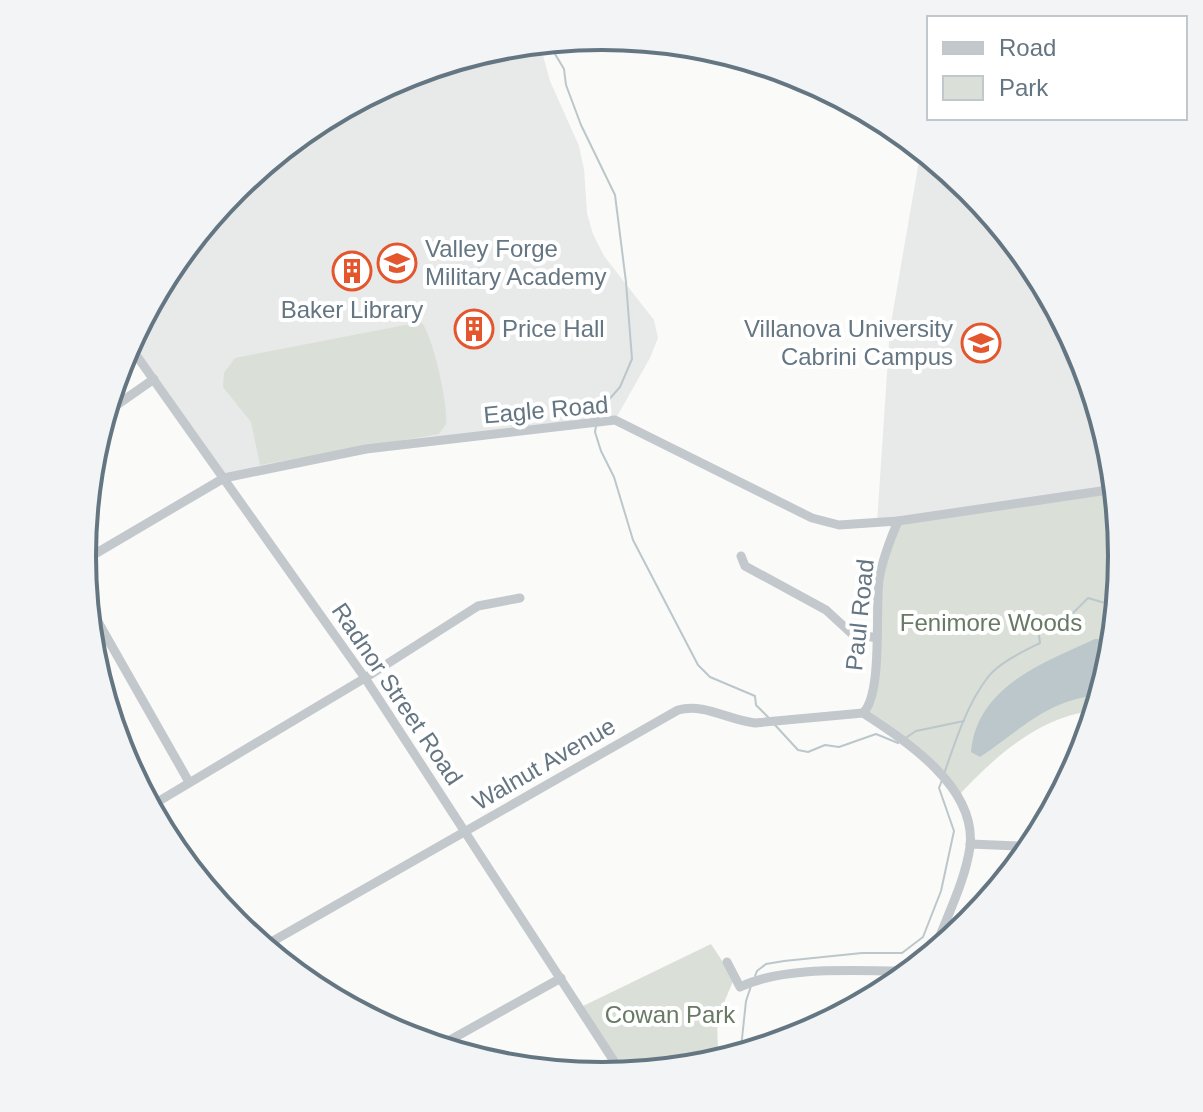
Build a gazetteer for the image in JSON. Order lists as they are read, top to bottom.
{
  "streets": {
    "street": [
      "Eagle Road",
      "Paul Road",
      "Radnor Street Road",
      "Walnut Avenue"
    ]
  },
  "crossings": [
    ["Eagle Road", "Paul Road"],
    ["Eagle Road", "Radnor Street Road"],
    ["Paul Road", "Walnut Avenue"],
    ["Radnor Street Road", "Walnut Avenue"]
  ],
  "parks": ["Fenimore Woods", "Cowan Park"],
  "places": {
    "school or university": ["Valley Forge Military Academy", "Villanova University Cabrini Campus"],
    "building": ["Baker Library", "Price Hall"]
  },
  "legend": ["Road", "Park"]
}
